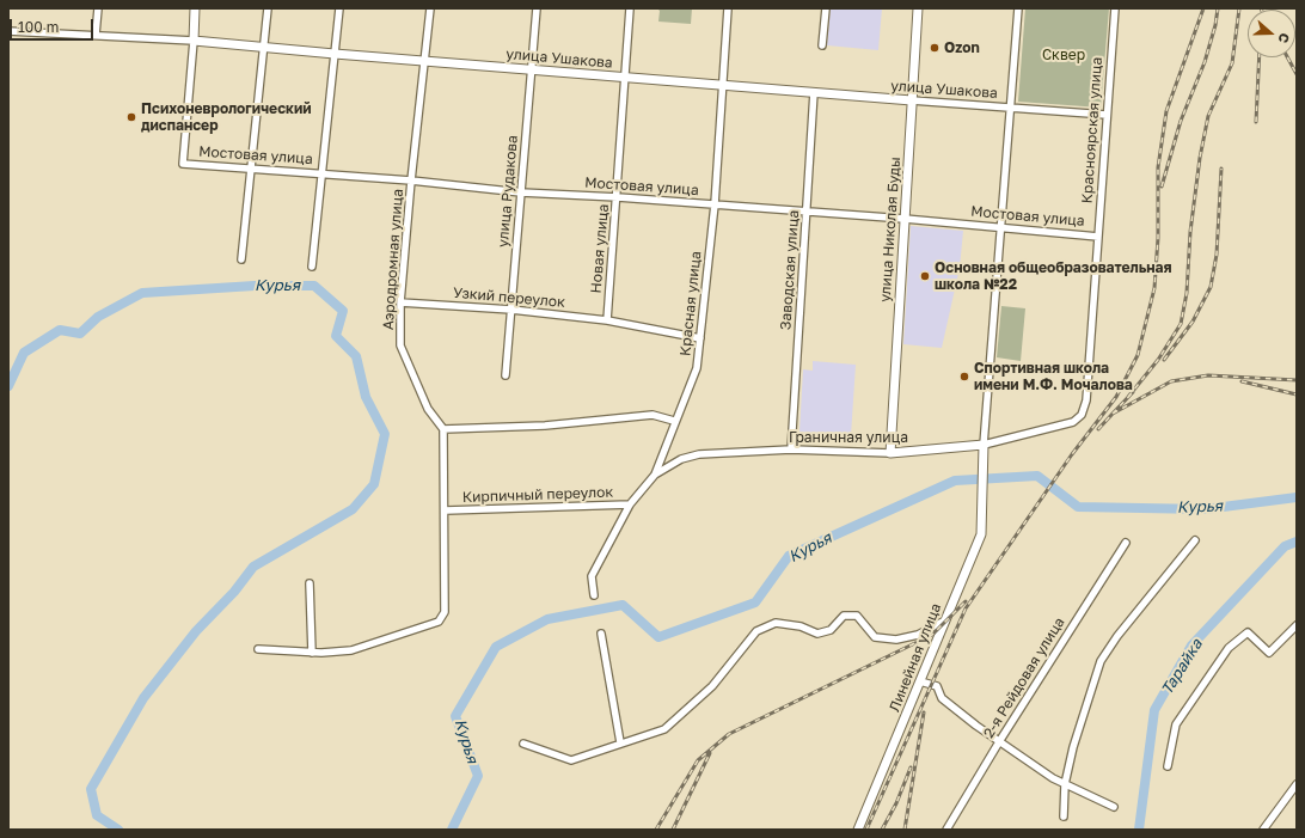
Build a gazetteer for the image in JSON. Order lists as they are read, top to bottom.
{
  "streets": {
    "street": [
      "улица Ушакова",
      "Красноярская улица",
      "Мостовая улица",
      "улица Рудакова",
      "улица Николая Буды",
      "Новая улица",
      "Аэродромная улица",
      "Заводская улица",
      "Узкий переулок",
      "Красная улица",
      "Граничная улица",
      "Кирпичный переулок",
      "Линейная улица",
      "2-я Рейдовая улица"
    ]
  },
  "crossings": [
    ["улица Ушакова", "Красноярская улица"],
    ["улица Ушакова", "Мостовая улица"],
    ["улица Ушакова", "улица Рудакова"],
    ["улица Ушакова", "улица Николая Буды"],
    ["улица Ушакова", "Новая улица"],
    ["улица Ушакова", "Аэродромная улица"],
    ["улица Ушакова", "Заводская улица"],
    ["улица Ушакова", "Красная улица"],
    ["Красноярская улица", "Мостовая улица"],
    ["Красноярская улица", "Граничная улица"],
    ["Мостовая улица", "улица Рудакова"],
    ["Мостовая улица", "улица Николая Буды"],
    ["Мостовая улица", "Новая улица"],
    ["Мостовая улица", "Аэродромная улица"],
    ["Мостовая улица", "Заводская улица"],
    ["Мостовая улица", "Красная улица"],
    ["улица Рудакова", "Узкий переулок"],
    ["улица Николая Буды", "Граничная улица"],
    ["Новая улица", "Узкий переулок"],
    ["Аэродромная улица", "Узкий переулок"],
    ["Заводская улица", "Граничная улица"],
    ["Узкий переулок", "Красная улица"],
    ["Красная улица", "Граничная улица"],
    ["Красная улица", "Кирпичный переулок"],
    ["Граничная улица", "Линейная улица"]
  ],
  "water": ["Курья", "Тарайка"],
  "parks": ["Сквер"],
  "places": [
    "Ozon",
    "Психоневрологический диспансер",
    "Основная общеобразовательная школа №22",
    "Спортивная школа имени М.Ф. Мочалова"
  ],
  "scale_bar": "100 m",
  "north": "right"
}
